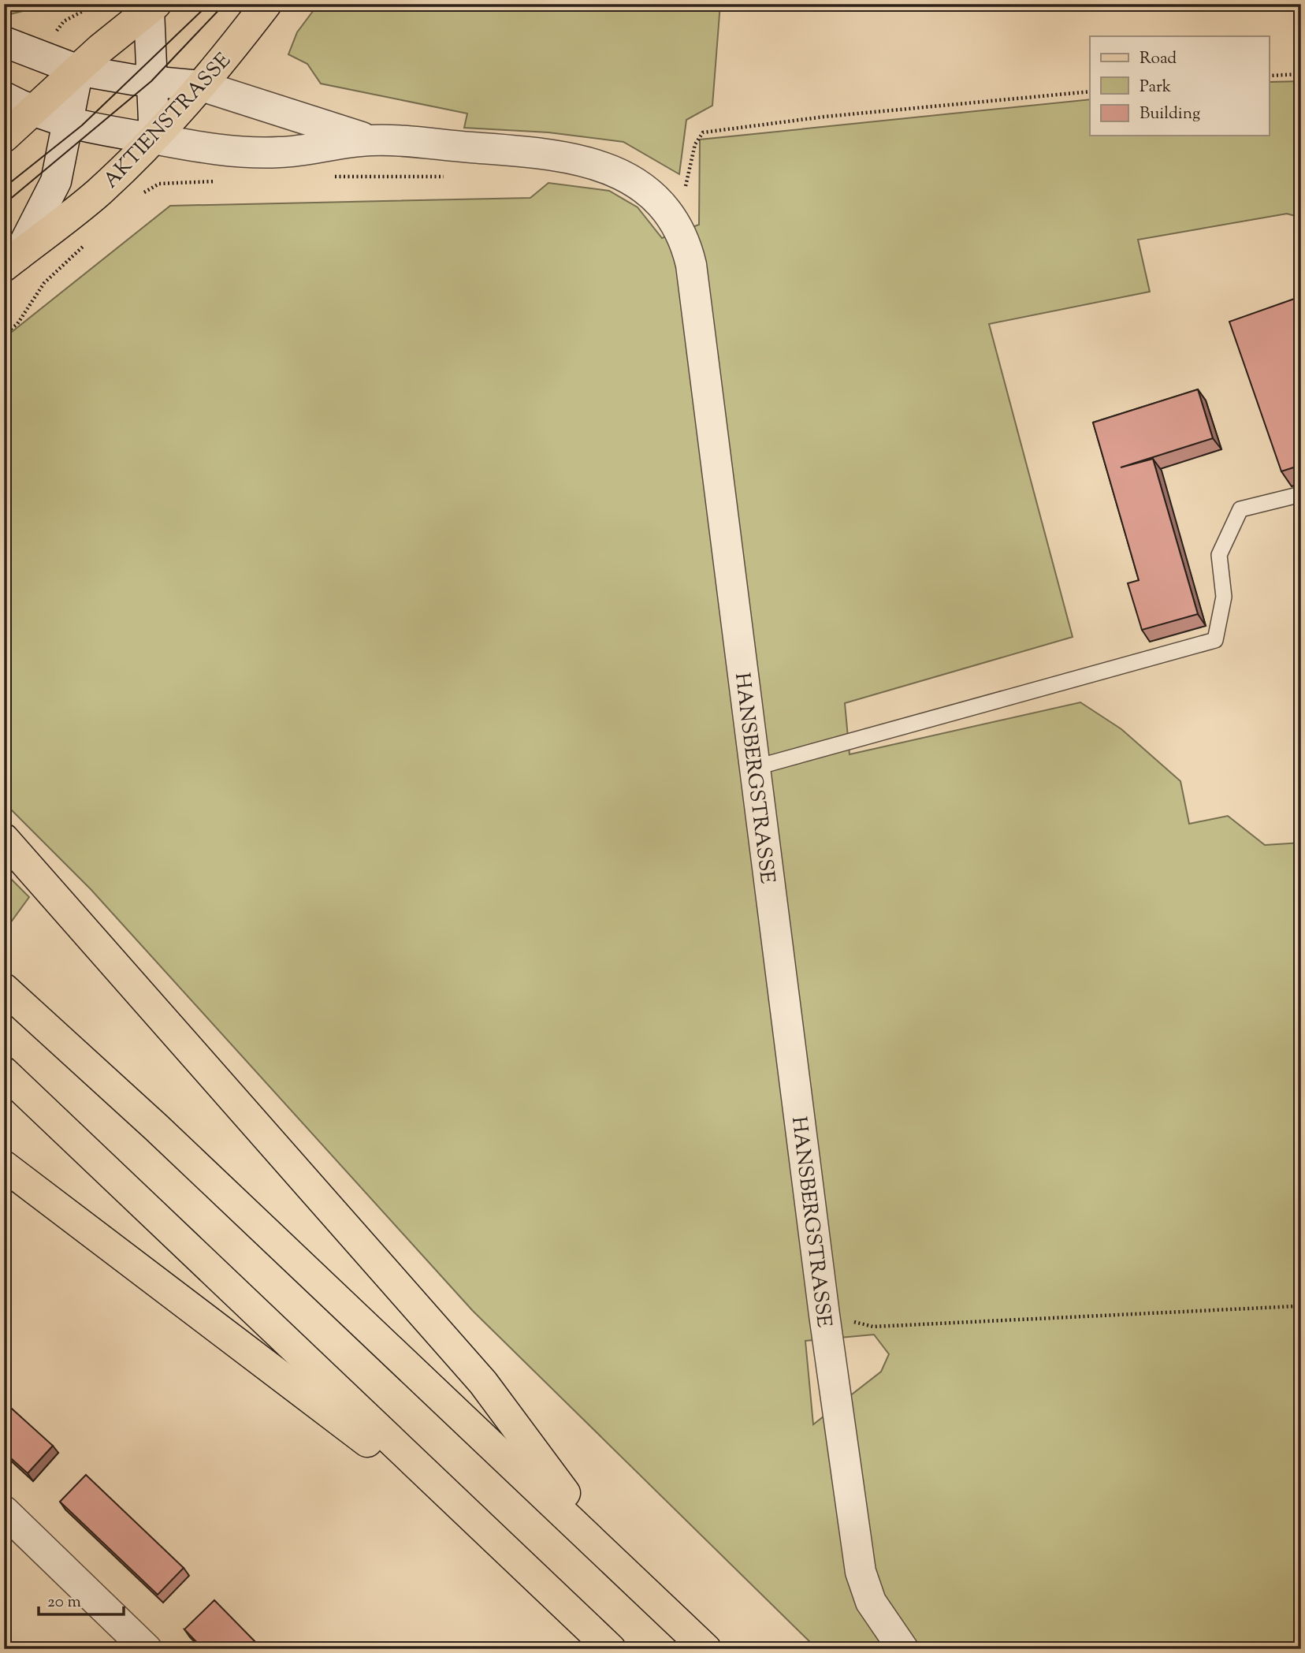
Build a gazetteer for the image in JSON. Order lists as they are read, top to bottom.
{
  "streets": {
    "main road": ["AKTIENSTRASSE"],
    "street": ["HANSBERGSTRASSE"]
  },
  "crossings": [
    ["AKTIENSTRASSE", "HANSBERGSTRASSE"]
  ],
  "legend": ["Road", "Park", "Building"],
  "scale_bar": "20 m"
}
